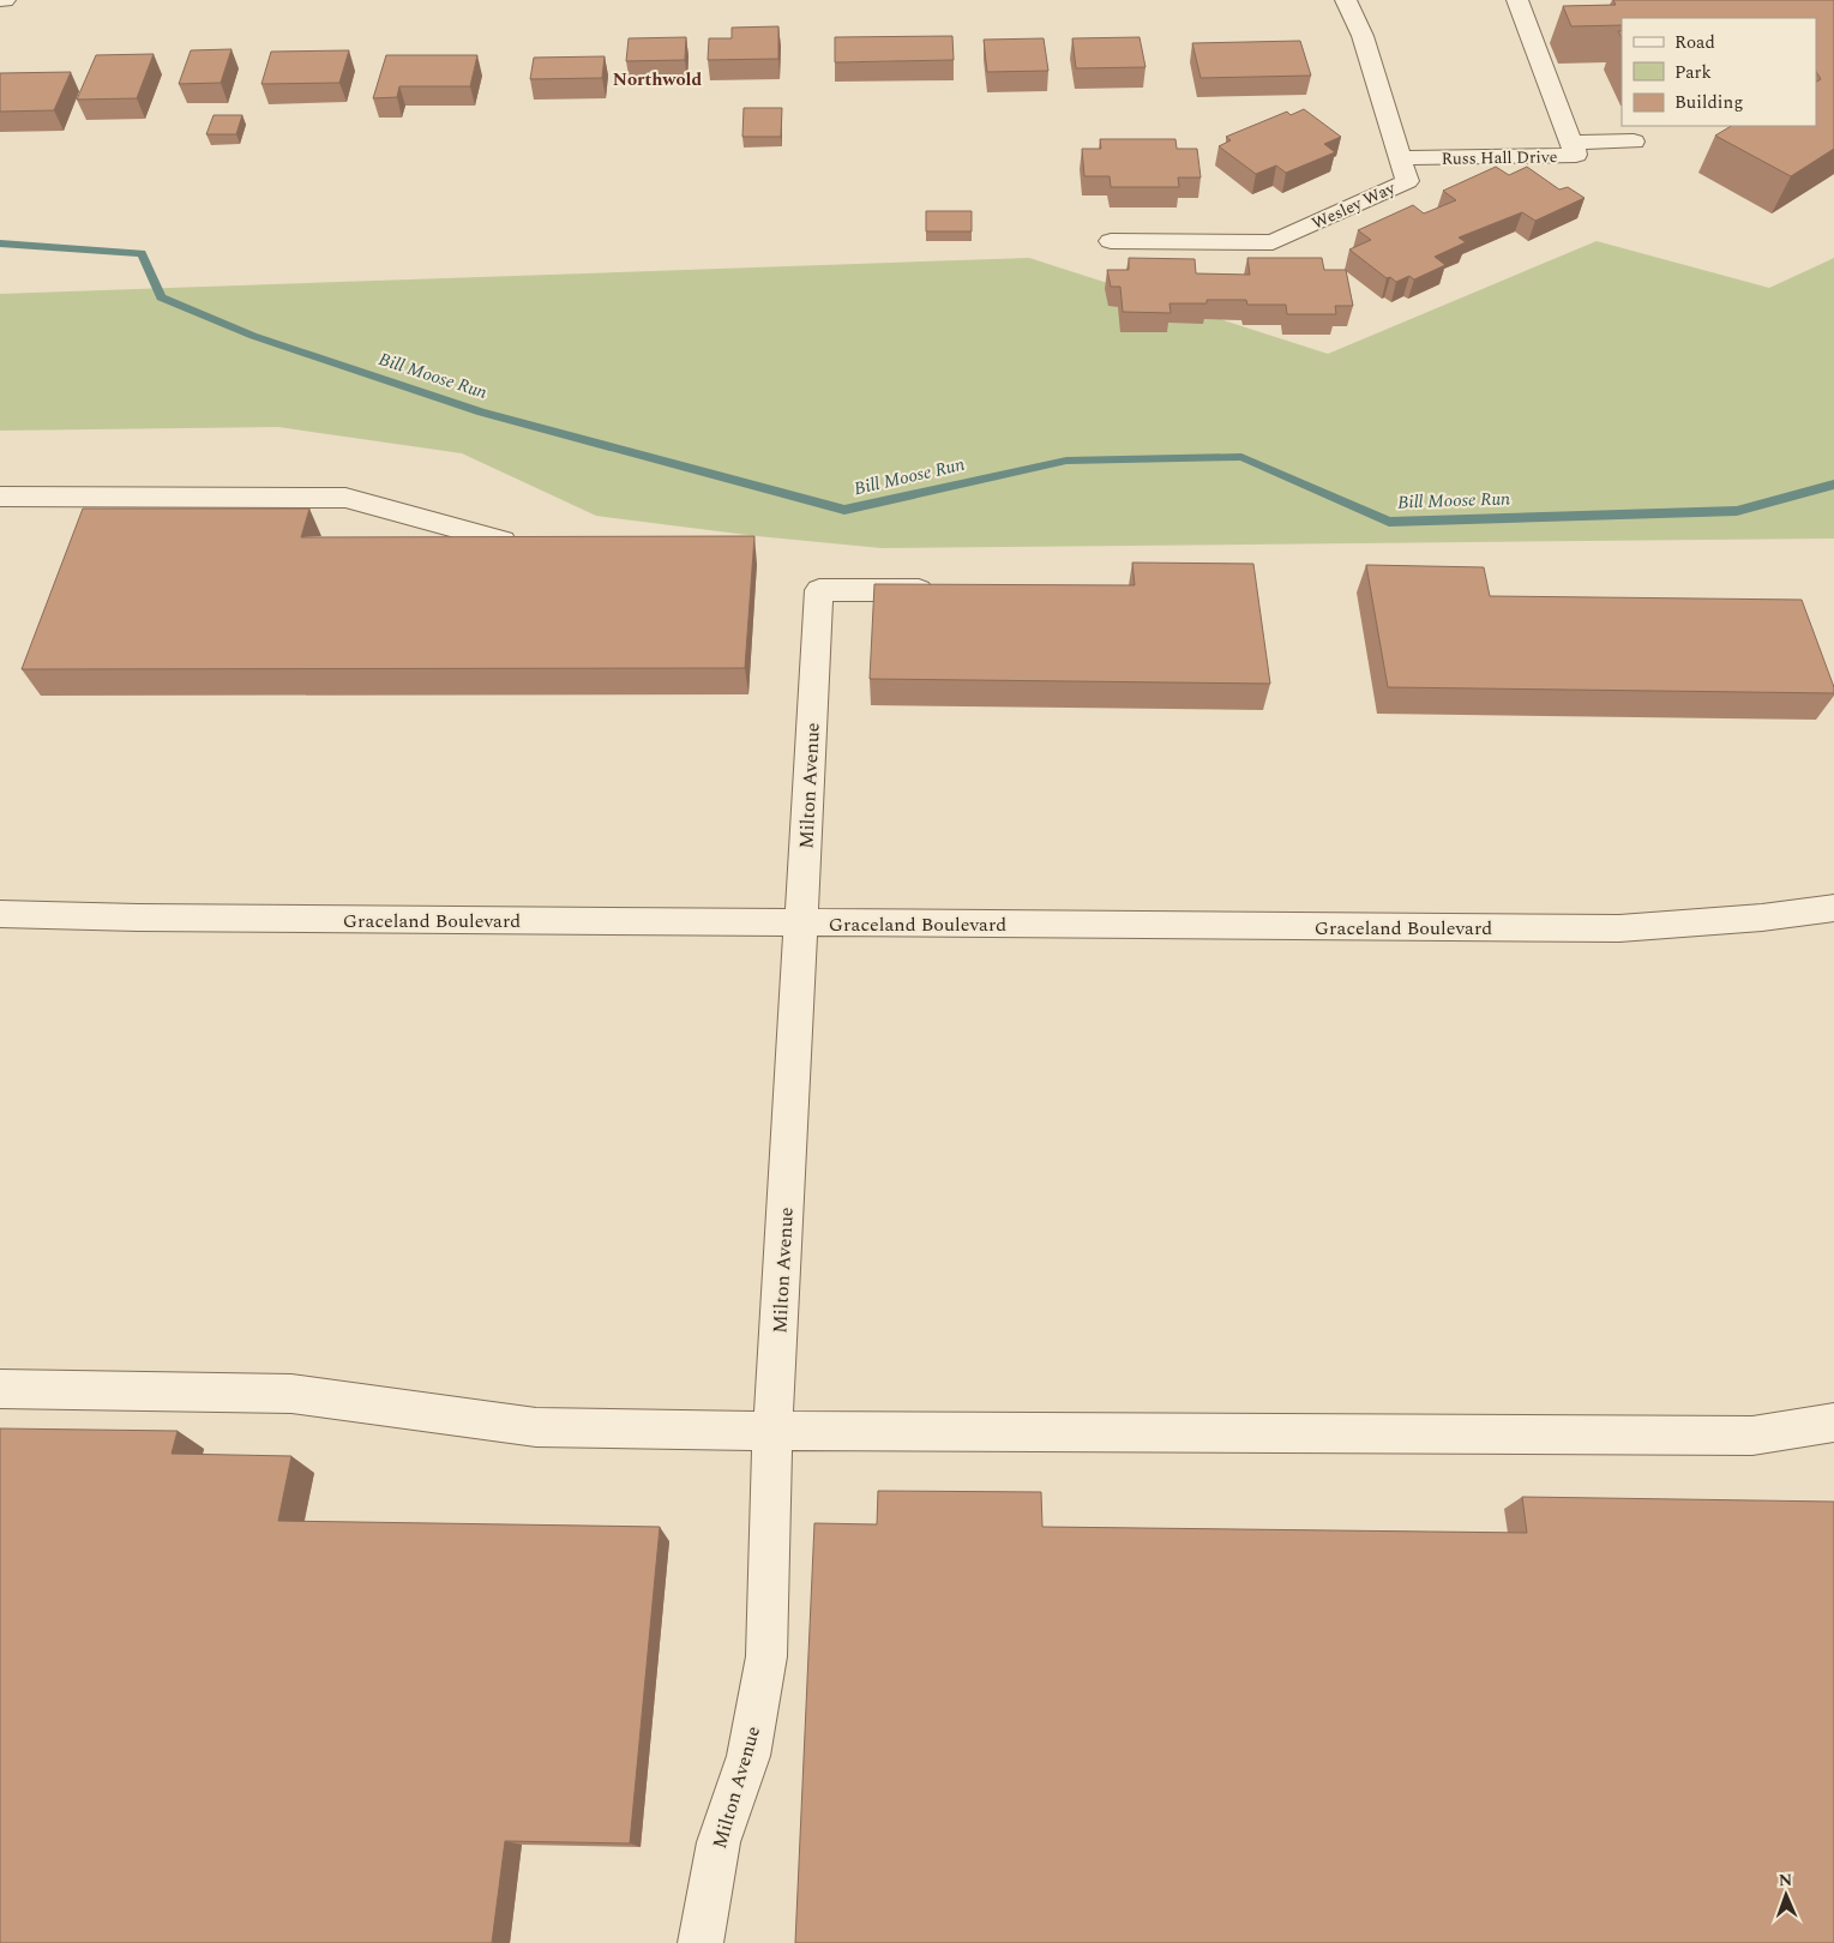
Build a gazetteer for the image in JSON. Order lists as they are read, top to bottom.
{
  "streets": {
    "street": [
      "Russ Hall Drive",
      "Wesley Way",
      "Milton Avenue",
      "Graceland Boulevard"
    ]
  },
  "crossings": [
    ["Russ Hall Drive", "Wesley Way"],
    ["Milton Avenue", "Graceland Boulevard"]
  ],
  "districts": ["Northwold"],
  "water": ["Bill Moose Run"],
  "legend": ["Road", "Park", "Building"],
  "north": "top"
}
